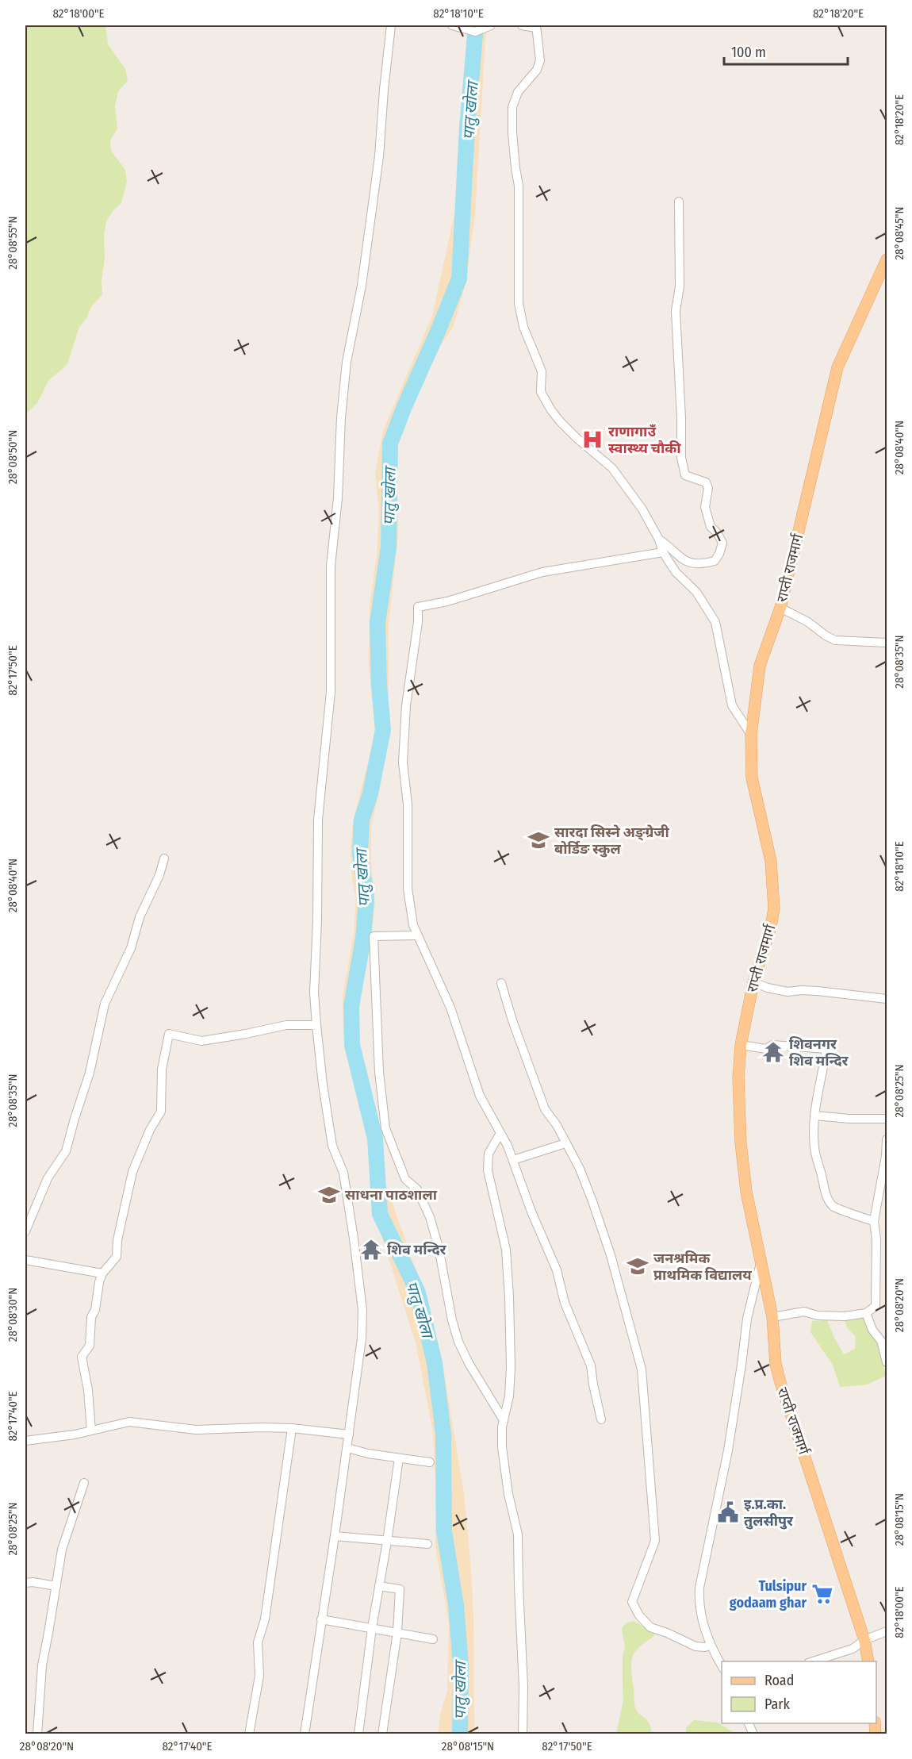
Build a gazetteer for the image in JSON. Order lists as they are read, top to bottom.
{
  "streets": {
    "main road": ["राप्ती राजमार्ग"]
  },
  "water": ["पातु खोला"],
  "places": {
    "hospital": ["राणागाउँ स्वास्थ्य चौकी"],
    "school or university": ["सारदा सिस्ने अङ्ग्रेजी बोर्डिङ स्कुल", "साधना पाठशाला", "जनश्रमिक प्राथमिक विद्यालय"],
    "temple": ["शिवनगर शिव मन्दिर", "शिव मन्दिर"],
    "public building": ["इ.प्र.का. तुलसीपुर"],
    "supermarket": ["Tulsipur godaam ghar"]
  },
  "legend": ["Road", "Park"],
  "scale_bar": "100 m",
  "coordinates": [
    "82°18'00\"E",
    "82°18'10\"E",
    "82°18'20\"E",
    "28°08'45\"N",
    "28°08'55\"N",
    "28°08'40\"N",
    "28°08'50\"N",
    "28°08'35\"N",
    "82°17'50\"E",
    "28°08'25\"N",
    "28°08'20\"N",
    "28°08'30\"N",
    "82°17'40\"E",
    "28°08'15\"N"
  ]
}
